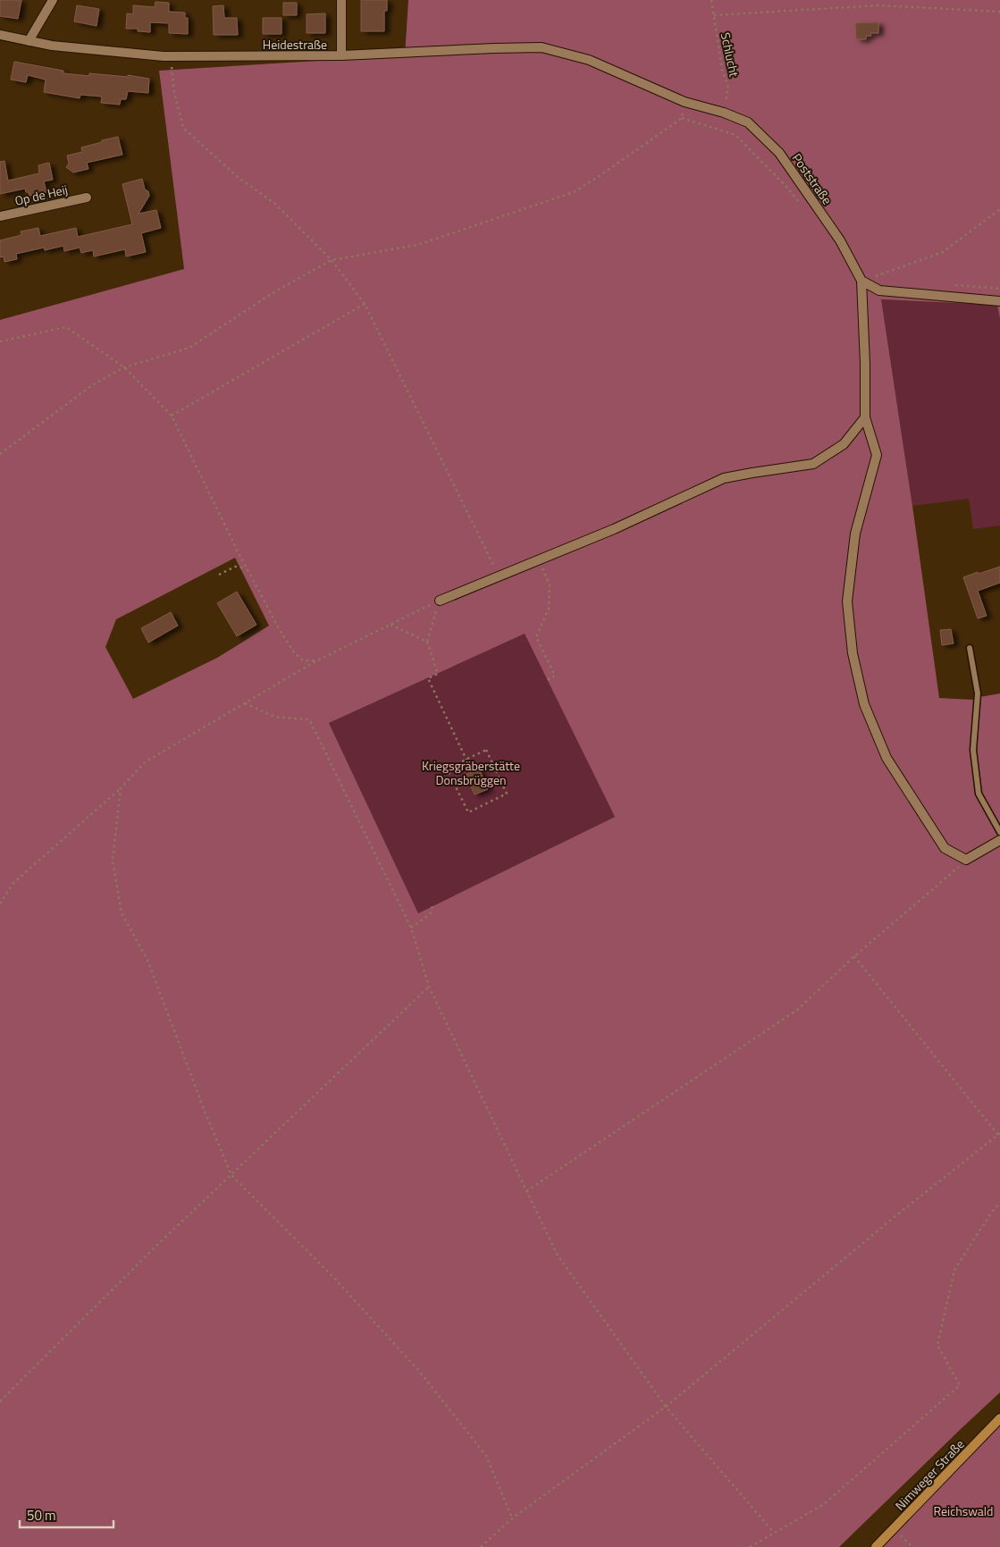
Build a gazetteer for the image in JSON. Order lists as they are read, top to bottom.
{
  "streets": {
    "main road": ["Nimweger Straße"],
    "street": ["Heidestraße", "Poststraße", "Op de Heij"],
    "path": ["Schlucht"]
  },
  "crossings": [
    ["Heidestraße", "Poststraße"],
    ["Schlucht", "Poststraße"]
  ],
  "parks": ["Kriegsgräberstätte Donsbrüggen", "Reichswald"],
  "scale_bar": "50 m"
}
